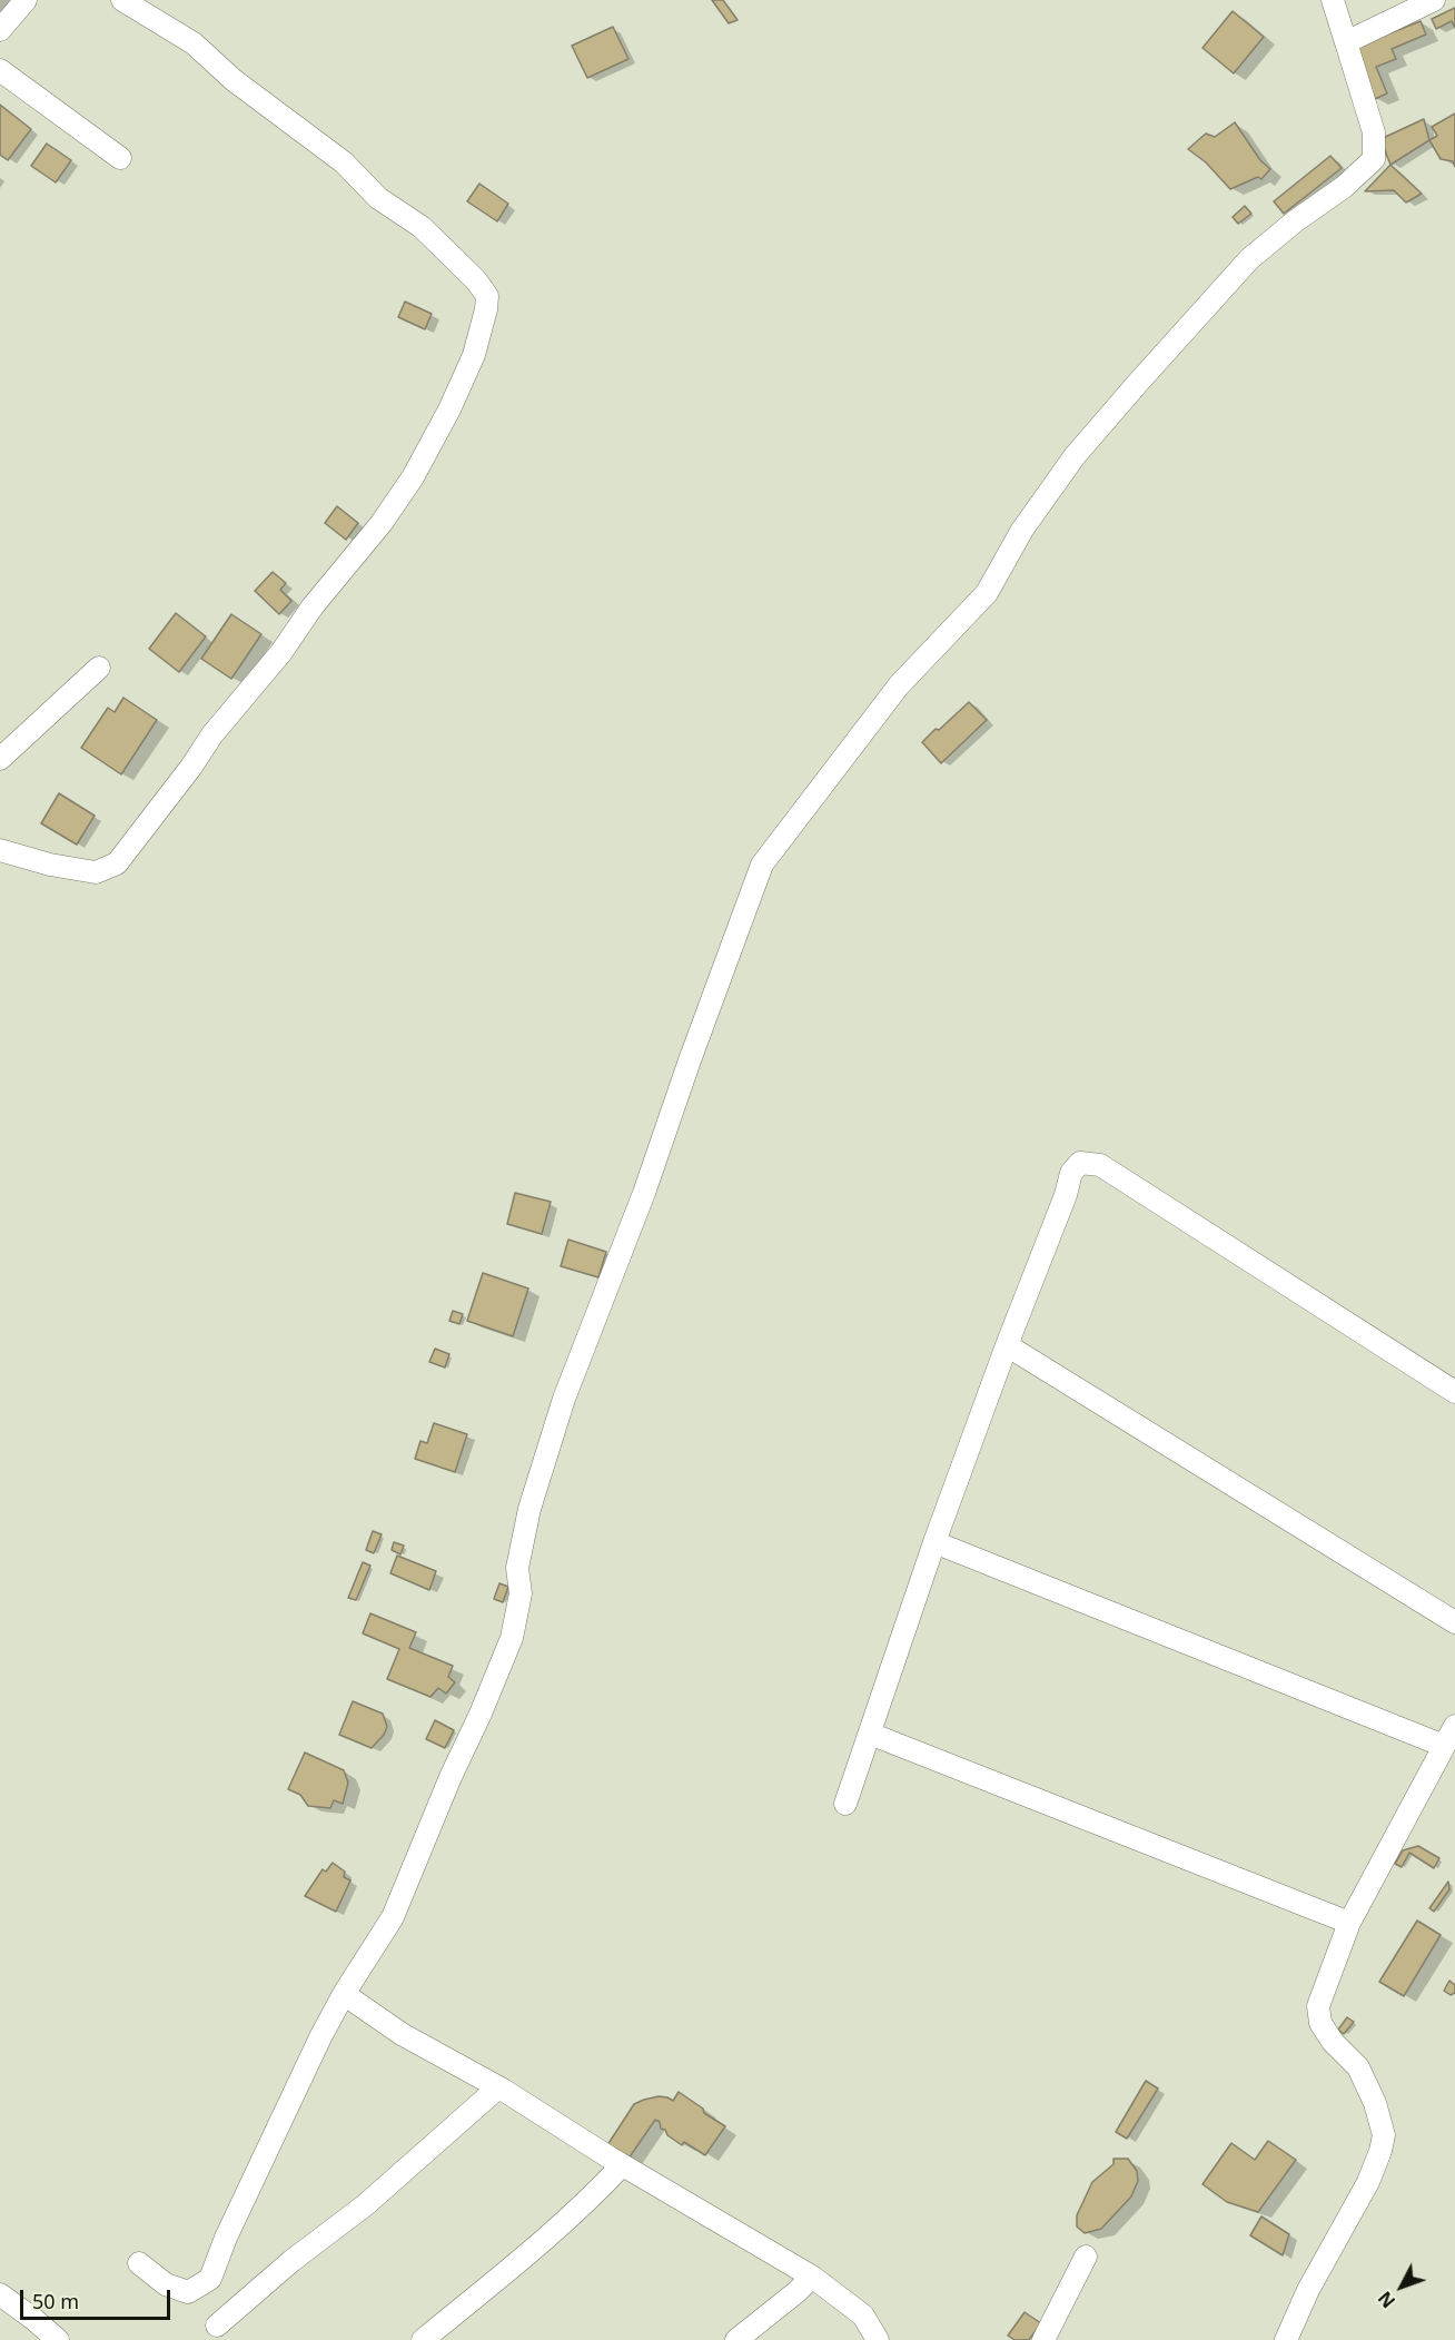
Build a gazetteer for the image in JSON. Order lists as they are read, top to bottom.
{
  "scale_bar": "50 m",
  "north": "bottom left"
}
